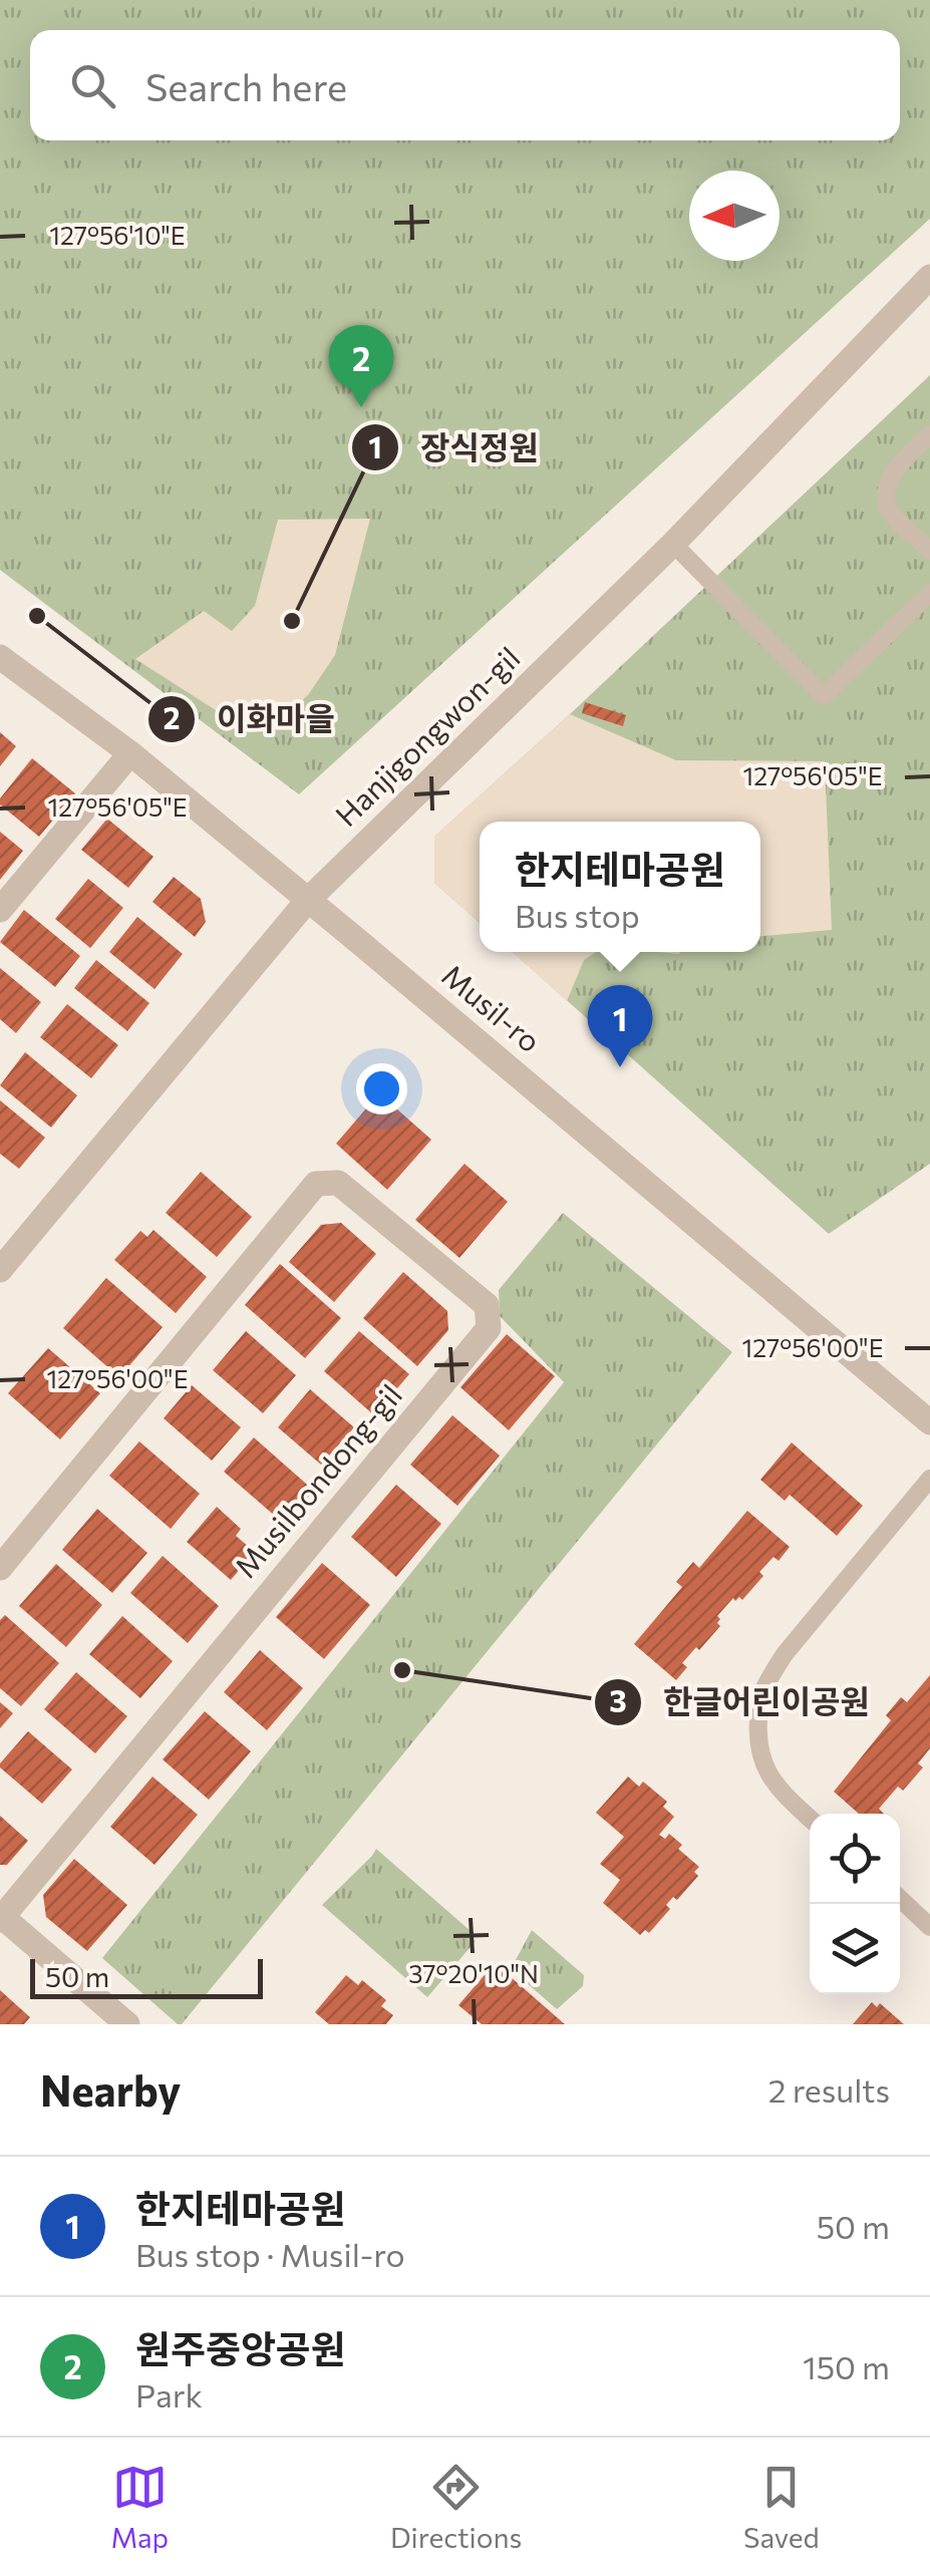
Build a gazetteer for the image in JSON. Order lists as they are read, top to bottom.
{
  "streets": {
    "street": ["Hanjigongwon-gil", "Musil-ro", "Musilbondong-gil"]
  },
  "crossings": [
    ["Hanjigongwon-gil", "Musil-ro"]
  ],
  "places": ["이화마을", "장식정원", "한글어린이공원"],
  "scale_bar": "50 m",
  "north": "left",
  "page": {
    "search": "Search here",
    "pins": ["2", "1"],
    "popup": ["한지테마공원", "Bus stop"],
    "scale": "50 m",
    "heading": ["Nearby", "2 results"],
    "list": [
      {
        "mark": "1",
        "name": "한지테마공원",
        "note": "Bus stop · Musil-ro",
        "value": "50 m"
      },
      {
        "mark": "2",
        "name": "원주중앙공원",
        "note": "Park",
        "value": "150 m"
      }
    ],
    "nav": ["Map", "Directions", "Saved"]
  },
  "coordinates": [
    "127°56'10\"E",
    "127°56'05\"E",
    "127°56'00\"E",
    "37°20'10\"N"
  ]
}
